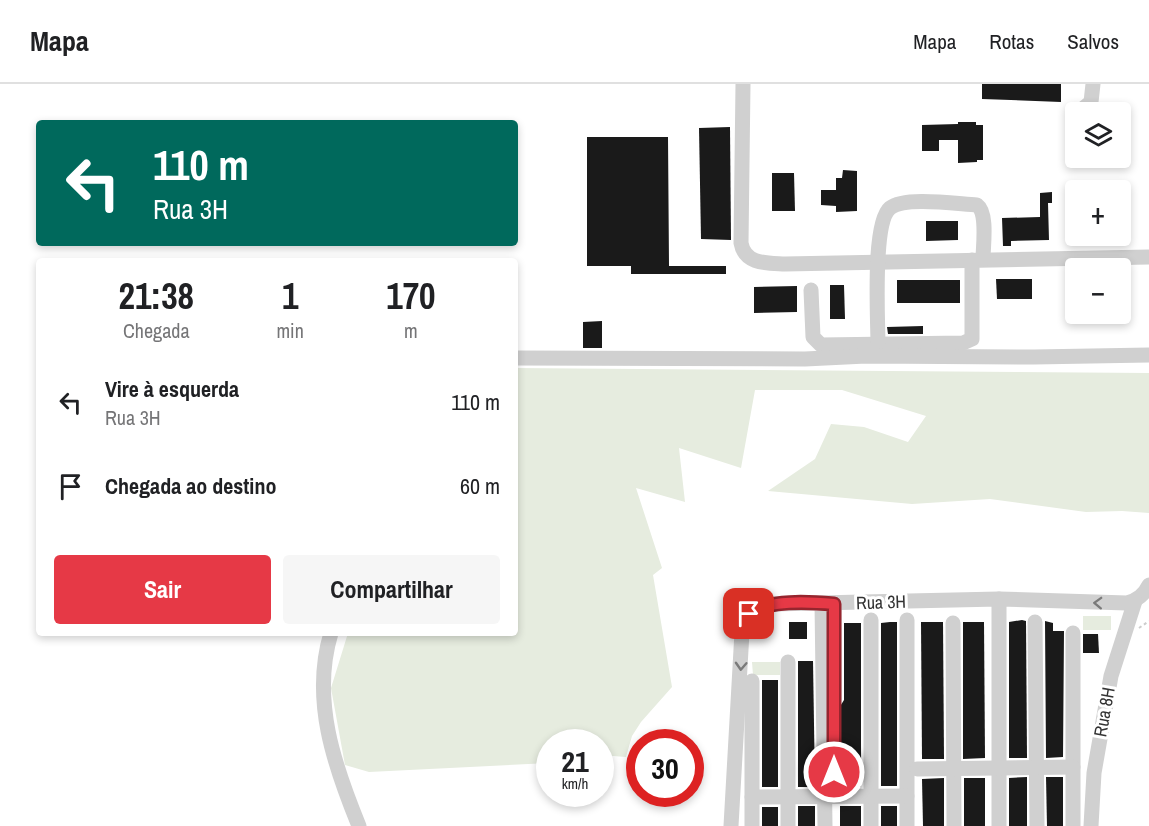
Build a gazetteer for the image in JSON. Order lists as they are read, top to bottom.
{
  "streets": {
    "street": ["Rua 3H", "Rua 8H"]
  },
  "crossings": [
    ["Rua 3H", "Rua 8H"]
  ],
  "page": {
    "header": "Mapa",
    "nav": ["Mapa", "Rotas", "Salvos"],
    "map_buttons": ["+", "−"],
    "turn": ["110 m", "Rua 3H"],
    "eta": [
      "21:38",
      "Chegada",
      "1",
      "min",
      "170",
      "m"
    ],
    "list": [
      {
        "name": "Vire à esquerda",
        "note": "Rua 3H",
        "value": "110 m"
      },
      {
        "name": "Chegada ao destino",
        "value": "60 m"
      }
    ],
    "buttons": ["Sair", "Compartilhar"],
    "speed": "21 km/h",
    "limit": "30"
  }
}
